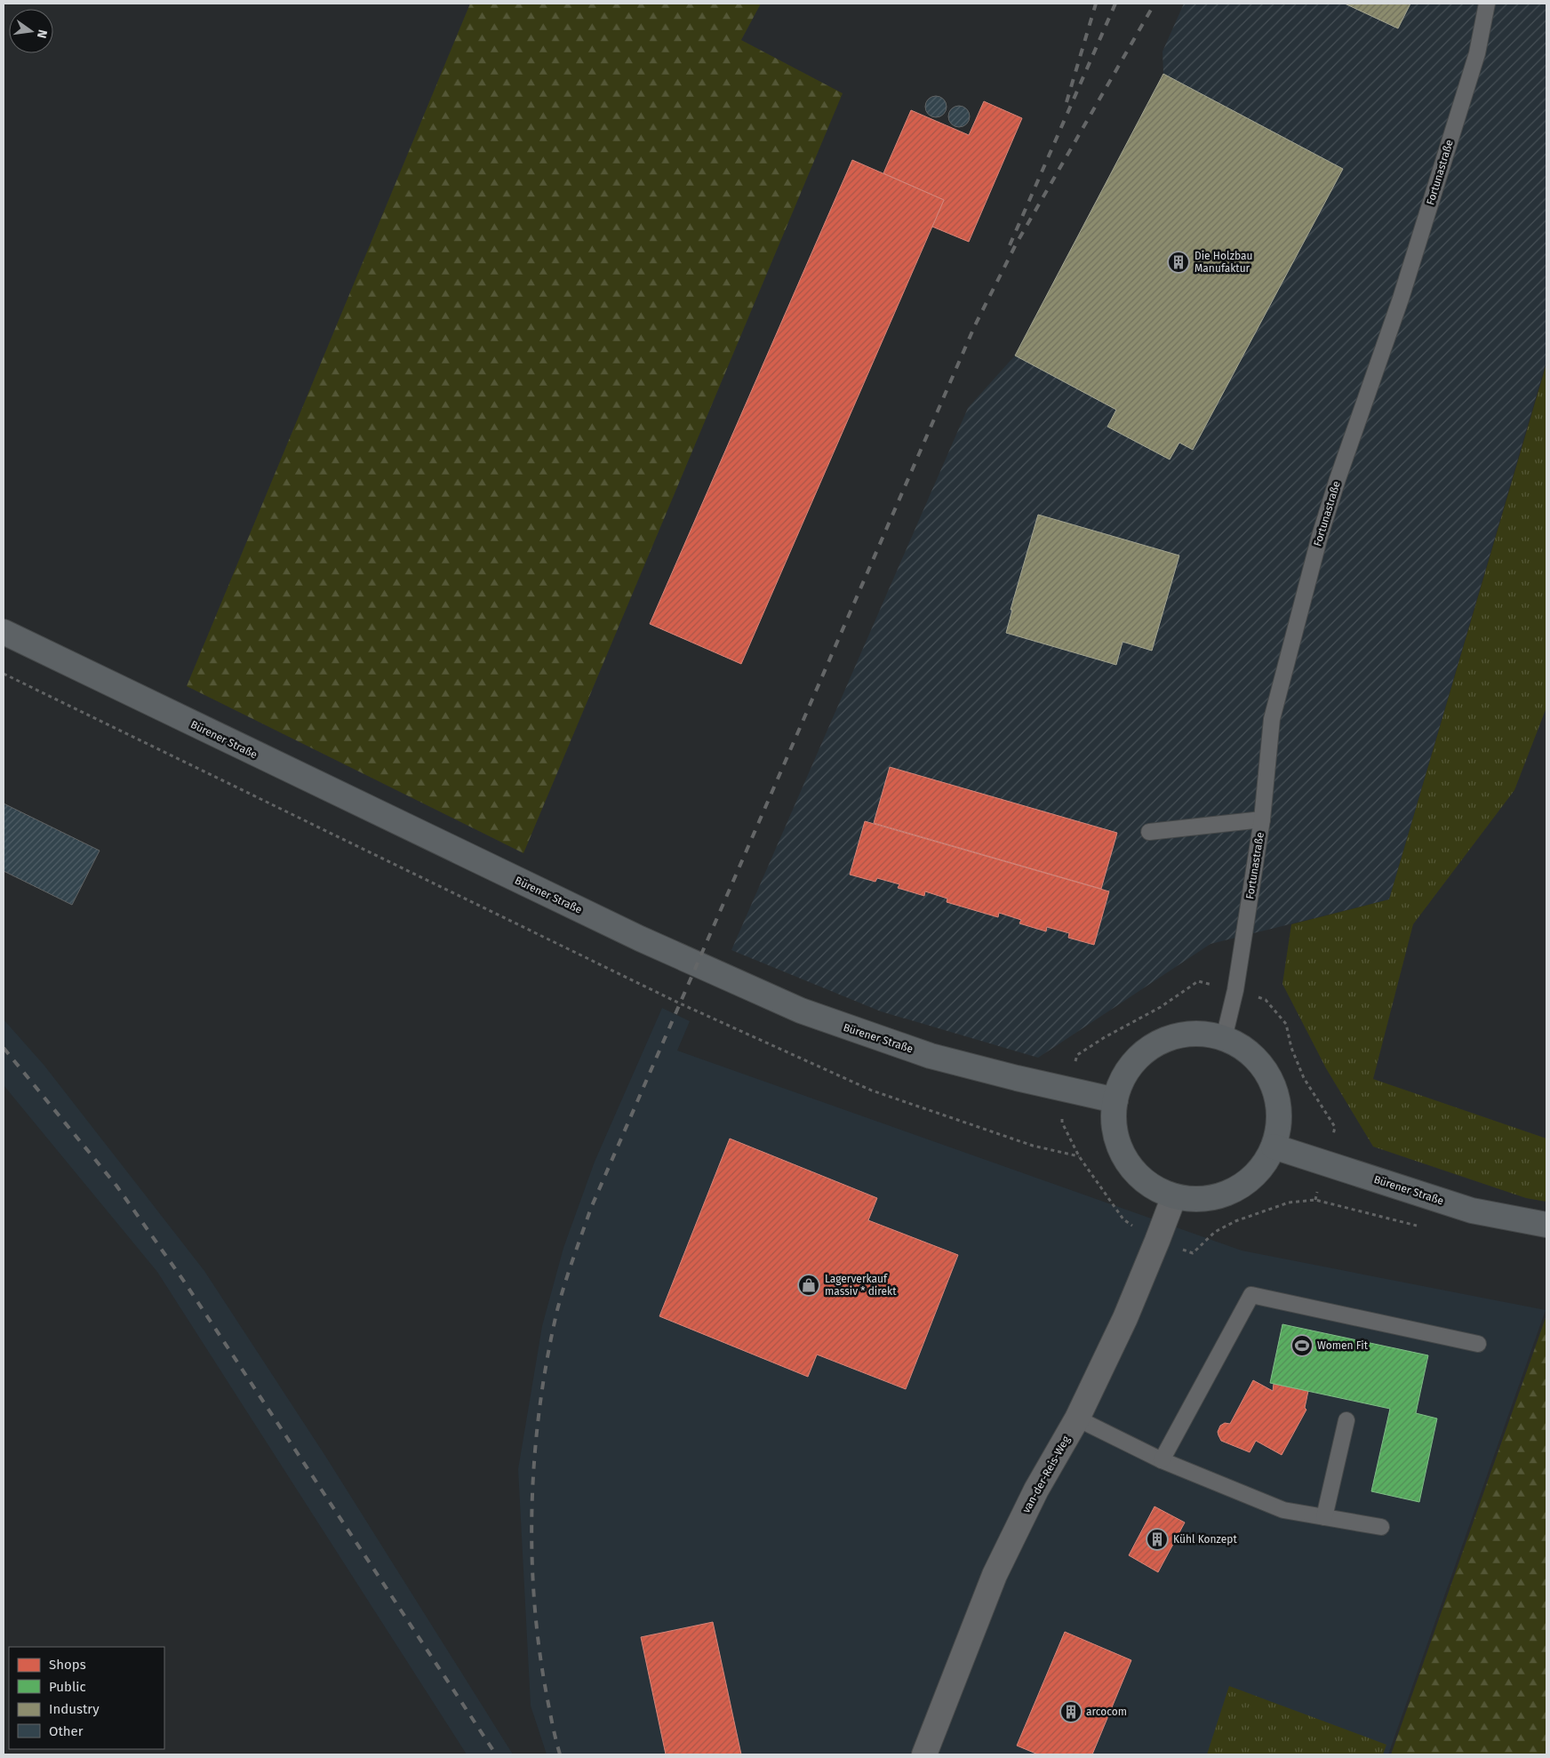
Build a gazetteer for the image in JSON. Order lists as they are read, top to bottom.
{
  "streets": {
    "main road": ["Bürener Straße"],
    "street": ["van-der-Reis-Weg"],
    "lane": ["Fortunastraße"]
  },
  "places": {
    "building": ["Die Holzbau Manufaktur", "Kühl Konzept", "arcocom"],
    "shop": ["Lagerverkauf massiv * direkt"],
    "sports": ["Women Fit"]
  },
  "legend": [
    "Shops",
    "Public",
    "Industry",
    "Other"
  ],
  "north": "right"
}
